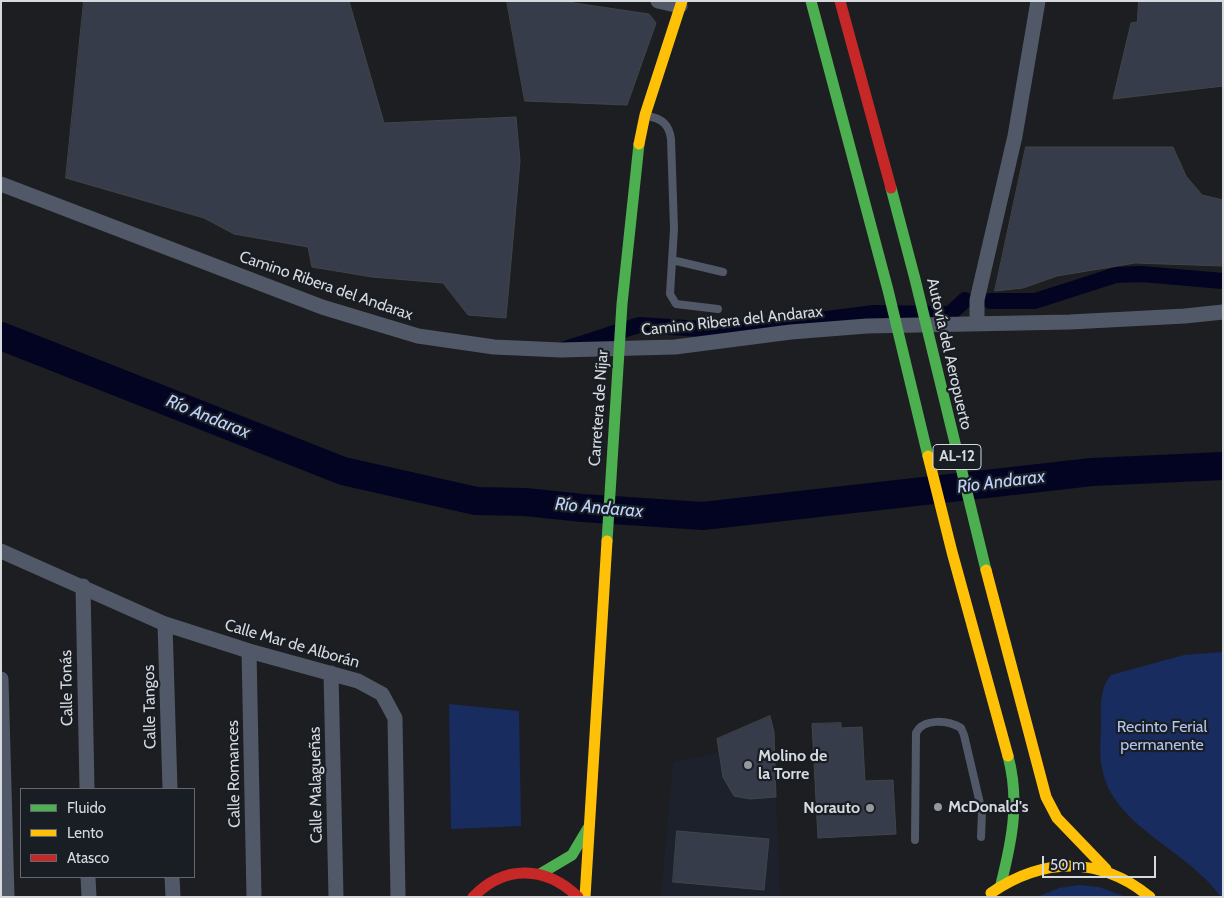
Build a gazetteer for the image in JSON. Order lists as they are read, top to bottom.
{
  "streets": {
    "main road": ["Autovía del Aeropuerto", "Carretera de Níjar", "AL-12"],
    "street": [
      "Camino Ribera del Andarax",
      "Calle Mar de Alborán",
      "Calle Tonás",
      "Calle Tangos",
      "Calle Romances",
      "Calle Malagueñas"
    ]
  },
  "crossings": [
    ["Autovía del Aeropuerto", "AL-12"],
    ["Calle Mar de Alborán", "Calle Tonás"],
    ["Calle Mar de Alborán", "Calle Tangos"],
    ["Calle Mar de Alborán", "Calle Romances"],
    ["Calle Mar de Alborán", "Calle Malagueñas"]
  ],
  "water": ["Río Andarax"],
  "parks": ["Recinto Ferial permanente"],
  "places": ["Molino de la Torre", "McDonald's", "Norauto"],
  "legend": ["Fluido", "Lento", "Atasco"],
  "scale_bar": "50 m"
}
